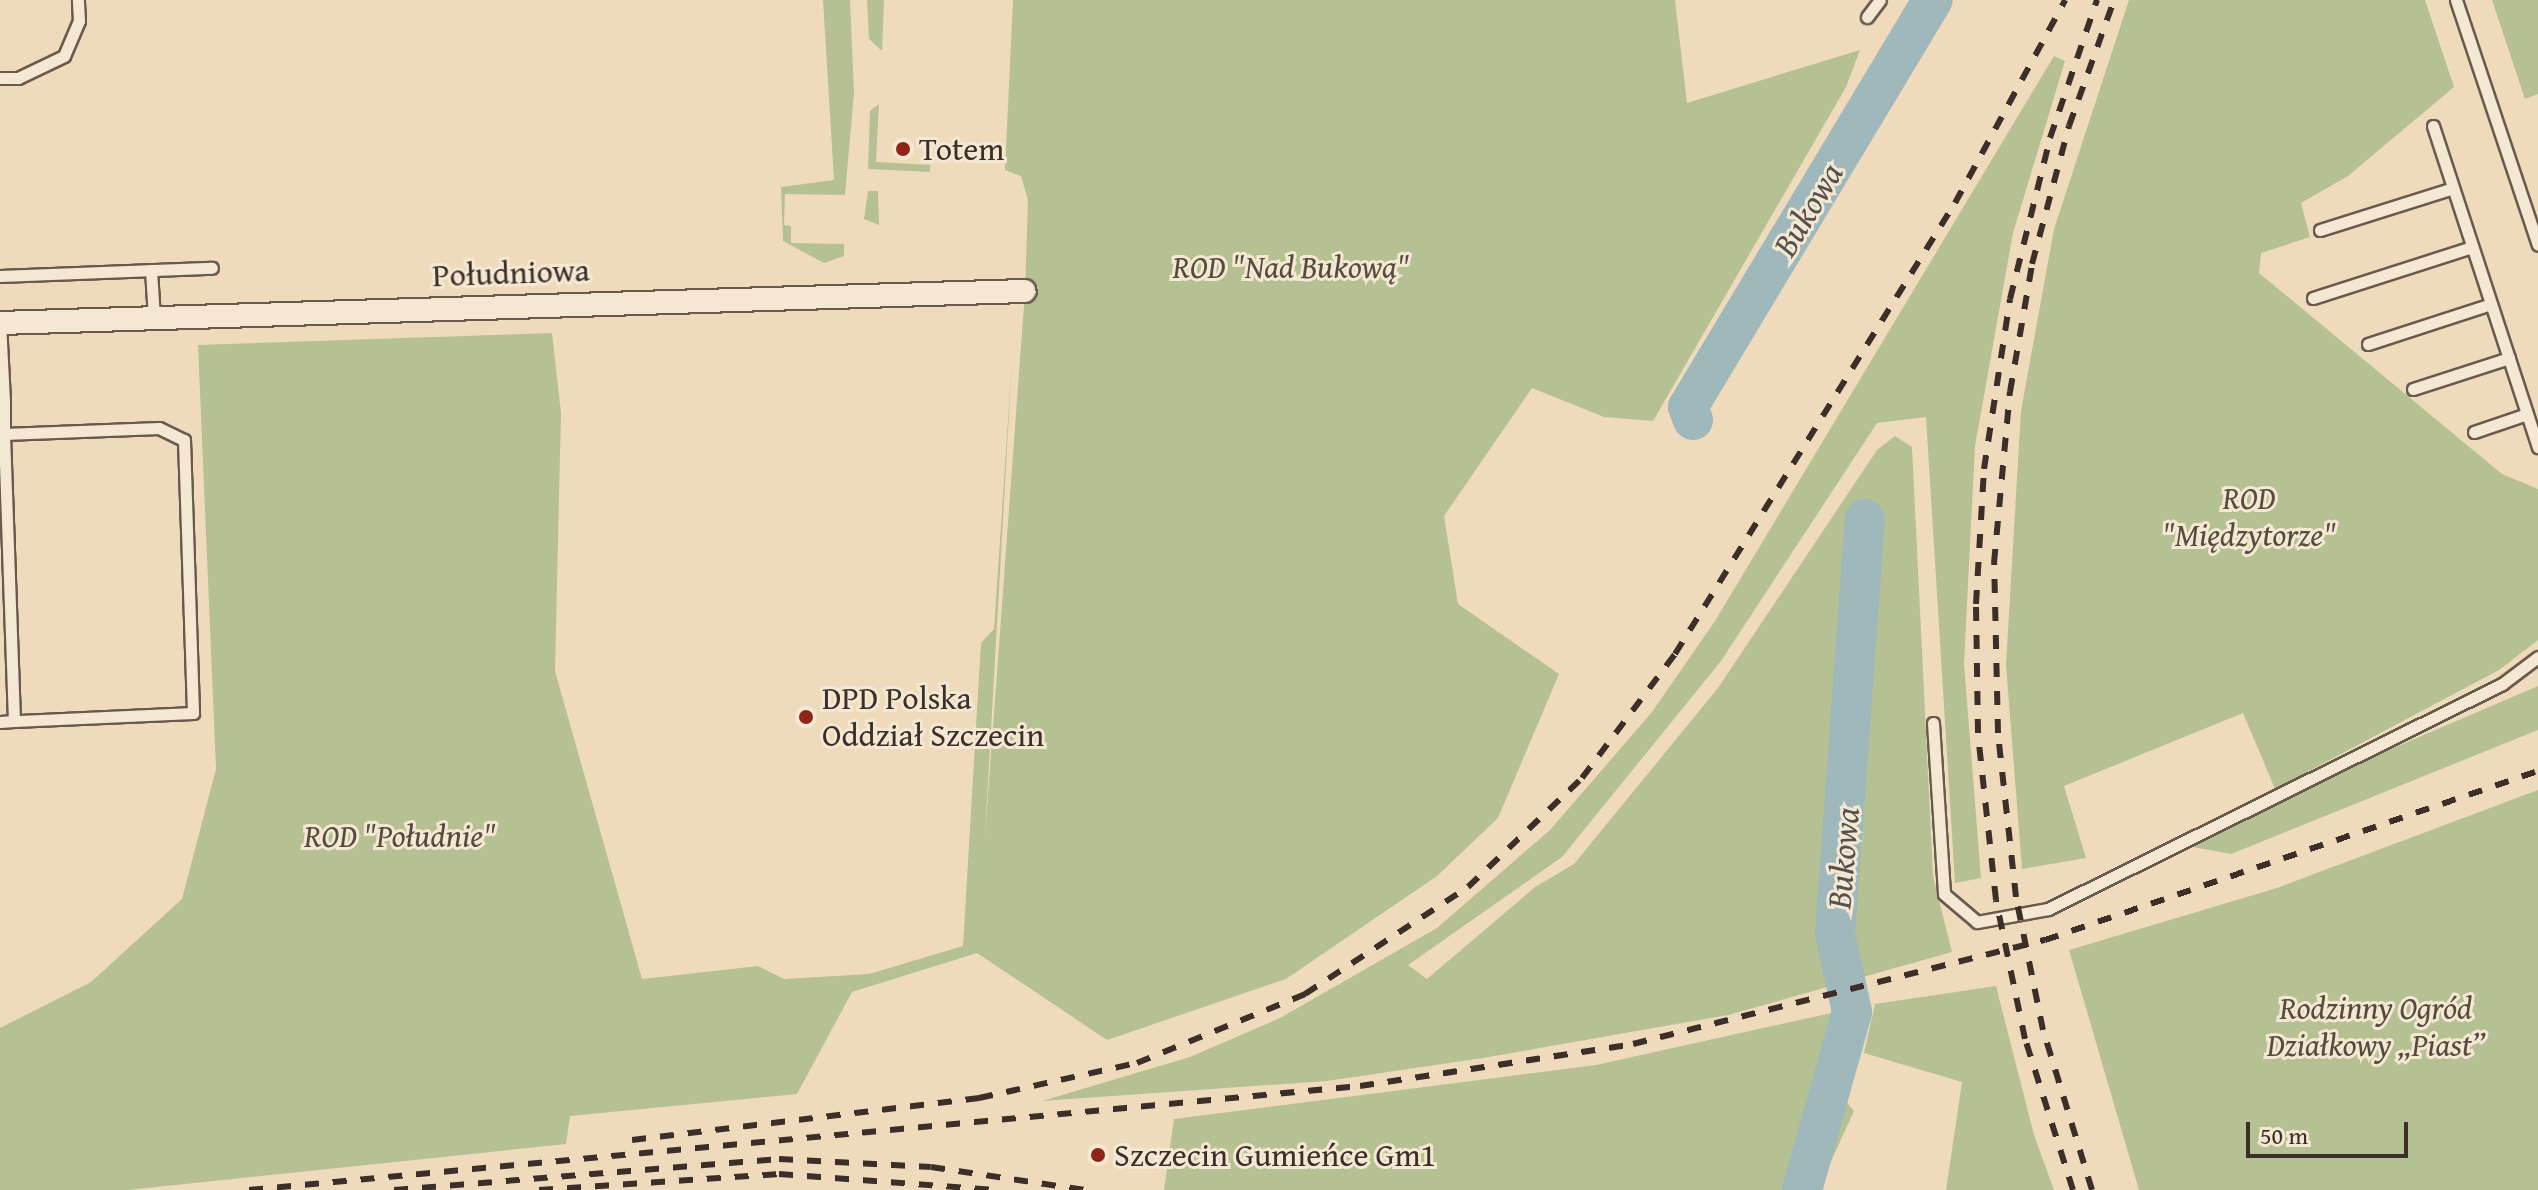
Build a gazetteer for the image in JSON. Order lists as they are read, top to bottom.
{
  "streets": {
    "street": ["Południowa"]
  },
  "water": ["Bukowa"],
  "parks": [
    "ROD \"Nad Bukową\"",
    "ROD \"Międzytorze\"",
    "ROD \"Południe\"",
    "Rodzinny Ogród Działkowy „Piast”"
  ],
  "places": ["Totem", "DPD Polska Oddział Szczecin", "Szczecin Gumieńce Gm1"],
  "scale_bar": "50 m"
}
